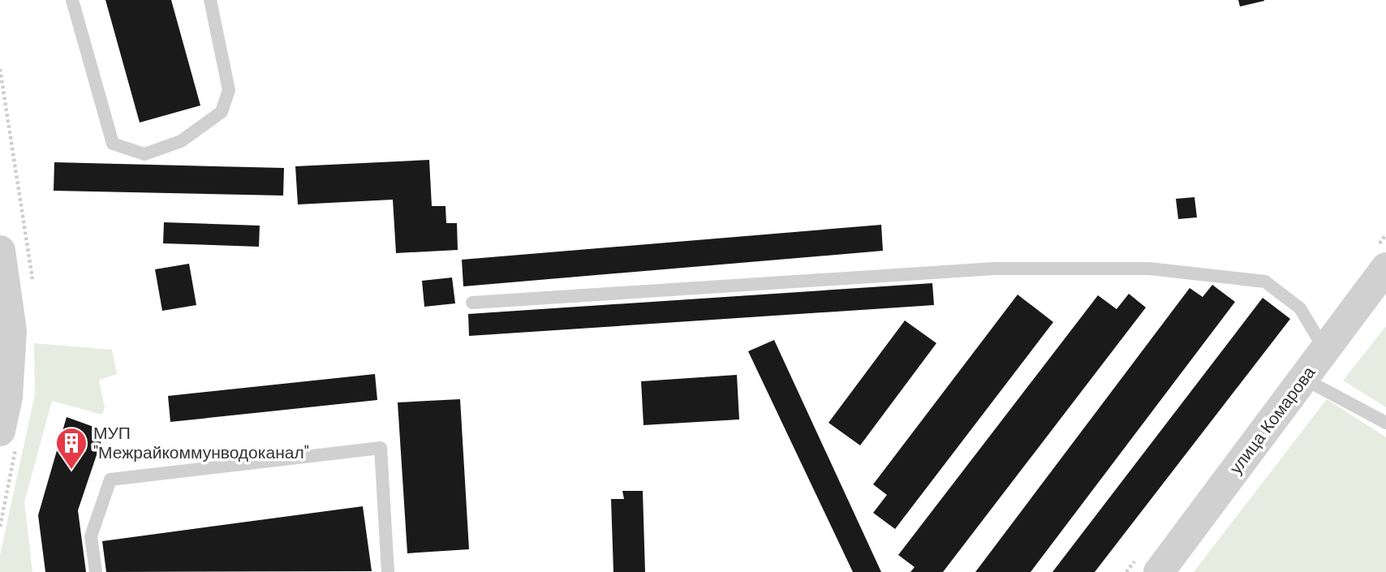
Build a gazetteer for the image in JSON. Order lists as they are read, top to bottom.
{
  "streets": {
    "street": ["улица Комарова"]
  },
  "places": {
    "building": ["МУП \"Межрайкоммунводоканал\""]
  }
}
